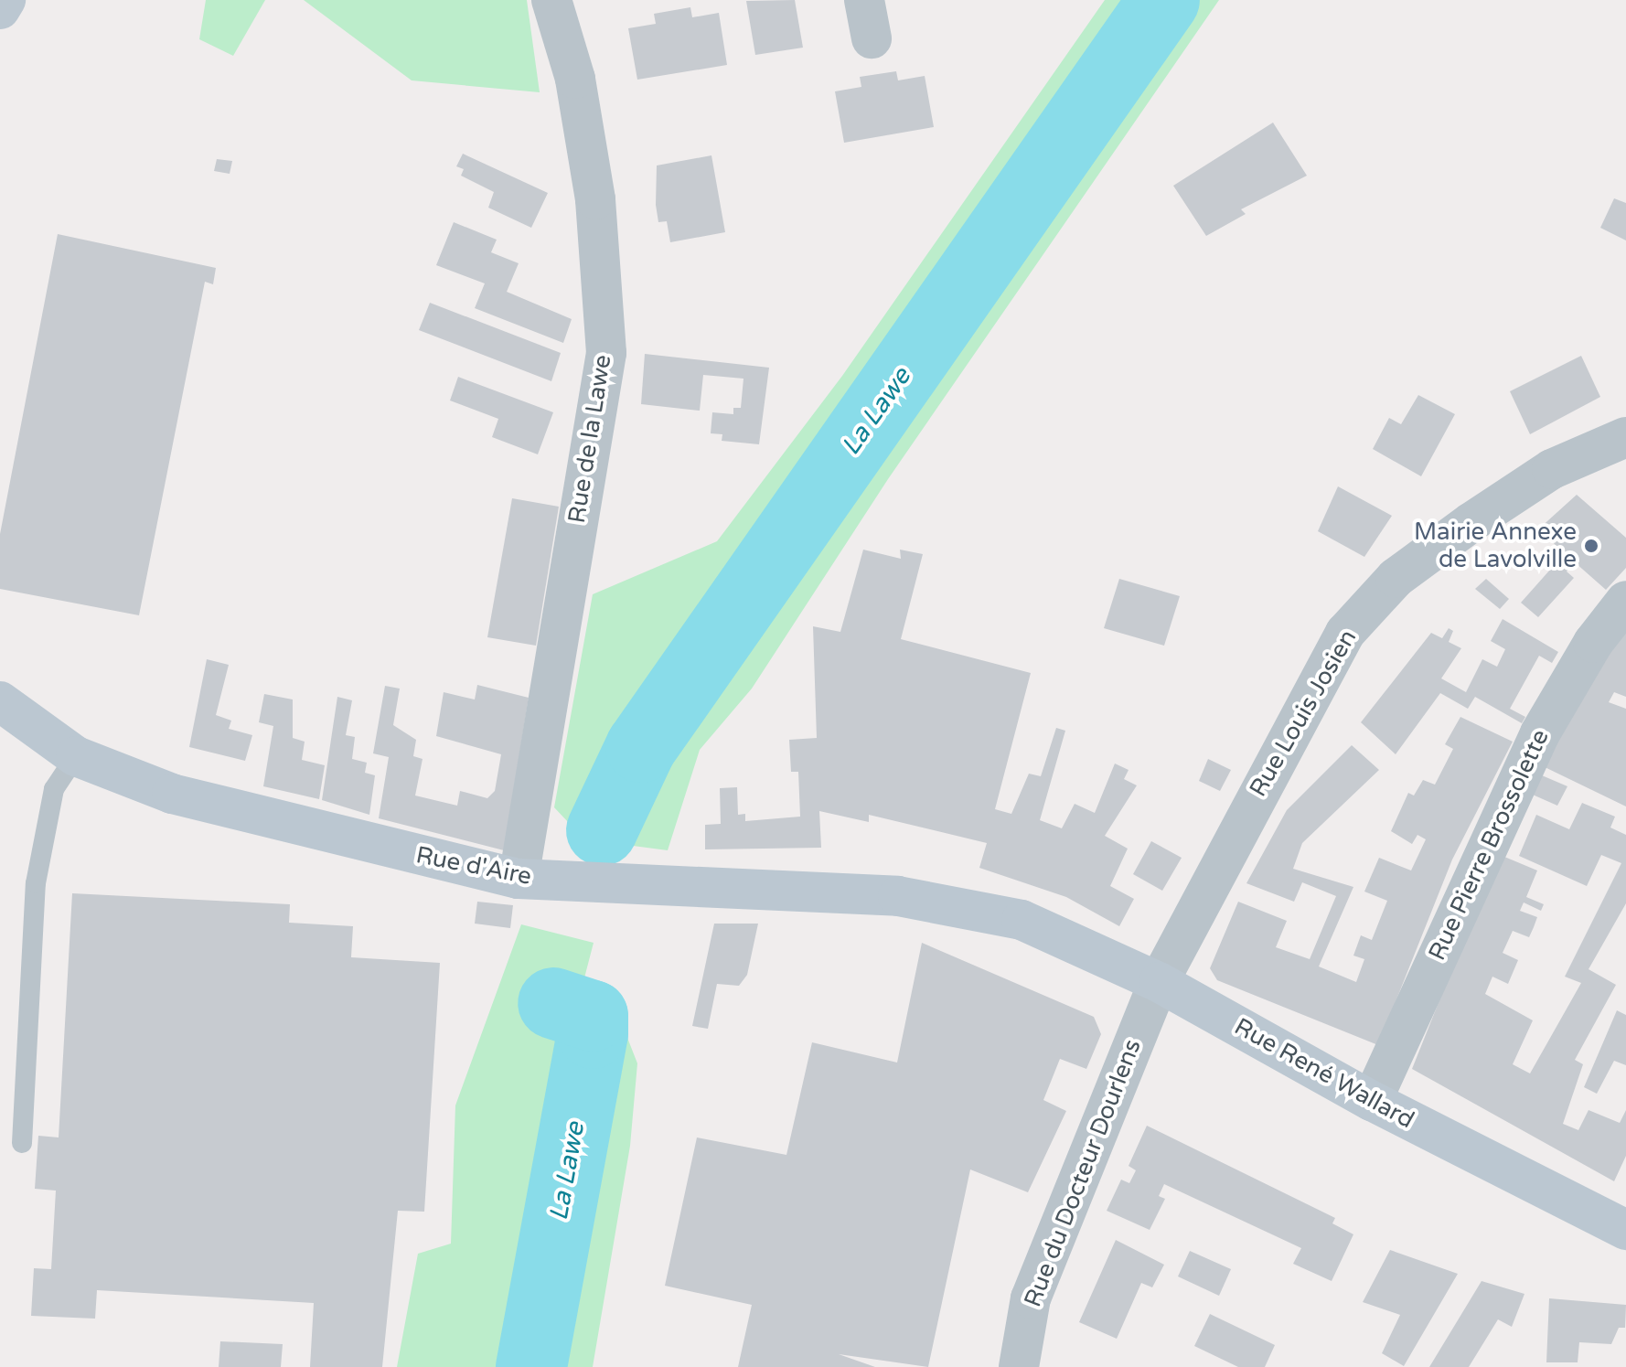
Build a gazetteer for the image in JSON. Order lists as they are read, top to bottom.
{
  "streets": {
    "main road": ["Rue d'Aire", "Rue René Wallard"],
    "street": [
      "Rue de la Lawe",
      "Rue Louis Josien",
      "Rue Pierre Brossolette",
      "Rue du Docteur Dourlens"
    ]
  },
  "crossings": [
    ["Rue de la Lawe", "Rue d'Aire"],
    ["Rue Louis Josien", "Rue René Wallard"],
    ["Rue Louis Josien", "Rue du Docteur Dourlens"],
    ["Rue Pierre Brossolette", "Rue René Wallard"],
    ["Rue d'Aire", "Rue René Wallard"],
    ["Rue René Wallard", "Rue du Docteur Dourlens"]
  ],
  "water": ["La Lawe"],
  "places": ["Mairie Annexe de Lavolville"]
}
